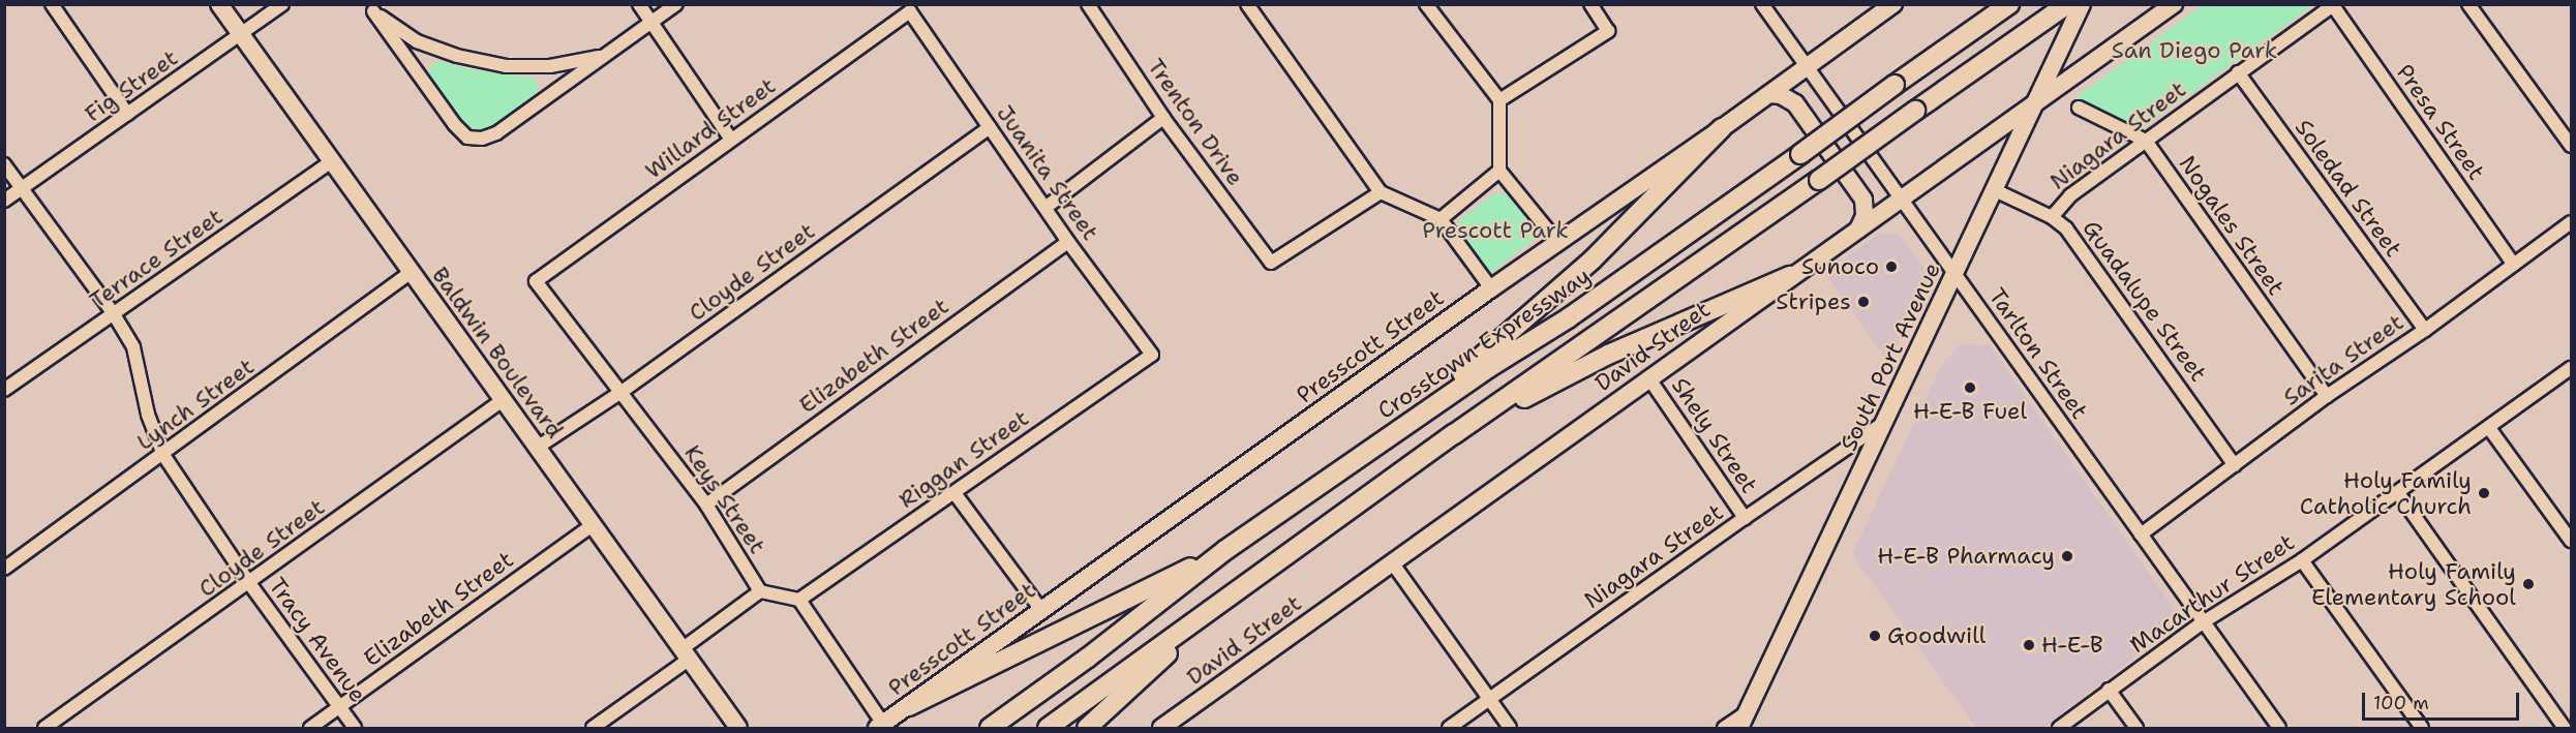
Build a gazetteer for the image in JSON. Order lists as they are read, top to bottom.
{
  "streets": {
    "highway": ["Crosstown Expressway"],
    "main road": [
      "Presscott Street",
      "David Street",
      "Baldwin Boulevard",
      "South Port Avenue"
    ],
    "street": [
      "Fig Street",
      "Trenton Drive",
      "Presa Street",
      "Willard Street",
      "Niagara Street",
      "Juanita Street",
      "Soledad Street",
      "Nogales Street",
      "Terrace Street",
      "Cloyde Street",
      "Guadalupe Street",
      "Tarlton Street",
      "Elizabeth Street",
      "Sarita Street",
      "Lynch Street",
      "Shely Street",
      "Riggan Street",
      "Keys Street",
      "Macarthur Street",
      "Tracy Avenue"
    ]
  },
  "crossings": [
    ["Fig Street", "Baldwin Boulevard"],
    ["Fig Street", "Tracy Avenue"],
    ["Presa Street", "Niagara Street"],
    ["Presa Street", "Sarita Street"],
    ["Willard Street", "Juanita Street"],
    ["Willard Street", "Keys Street"],
    ["Niagara Street", "Soledad Street"],
    ["Niagara Street", "Nogales Street"],
    ["Niagara Street", "Guadalupe Street"],
    ["Niagara Street", "South Port Avenue"],
    ["Niagara Street", "Shely Street"],
    ["Juanita Street", "Cloyde Street"],
    ["Juanita Street", "Elizabeth Street"],
    ["Juanita Street", "Riggan Street"],
    ["Soledad Street", "Sarita Street"],
    ["Nogales Street", "Sarita Street"],
    ["Terrace Street", "Baldwin Boulevard"],
    ["Terrace Street", "Tracy Avenue"],
    ["Cloyde Street", "Baldwin Boulevard"],
    ["Cloyde Street", "Keys Street"],
    ["Cloyde Street", "Tracy Avenue"],
    ["Guadalupe Street", "South Port Avenue"],
    ["Guadalupe Street", "Sarita Street"],
    ["Presscott Street", "Tarlton Street"],
    ["David Street", "Tarlton Street"],
    ["David Street", "South Port Avenue"],
    ["David Street", "Shely Street"],
    ["Baldwin Boulevard", "Elizabeth Street"],
    ["Baldwin Boulevard", "Lynch Street"],
    ["Tarlton Street", "South Port Avenue"],
    ["Tarlton Street", "Sarita Street"],
    ["Tarlton Street", "Macarthur Street"],
    ["Elizabeth Street", "Keys Street"],
    ["Elizabeth Street", "Tracy Avenue"],
    ["Lynch Street", "Tracy Avenue"],
    ["Riggan Street", "Keys Street"]
  ],
  "parks": ["San Diego Park", "Prescott Park"],
  "places": [
    "Sunoco",
    "Stripes",
    "H-E-B Fuel",
    "Holy Family Catholic Church",
    "H-E-B Pharmacy",
    "Holy Family Elementary School",
    "Goodwill",
    "H-E-B"
  ],
  "scale_bar": "100 m"
}
